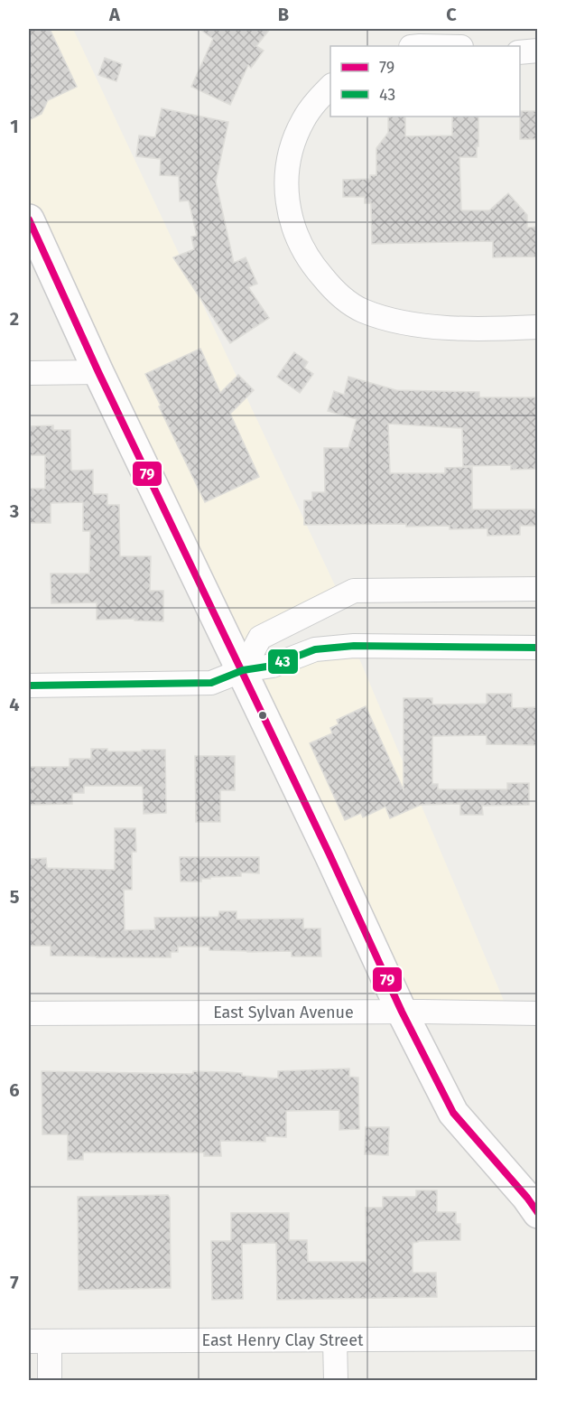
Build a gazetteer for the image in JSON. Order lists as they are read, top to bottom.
{
  "streets": {
    "street": ["East Sylvan Avenue", "East Henry Clay Street"]
  },
  "lines": ["transit line 79", "transit line 43"],
  "legend": ["79", "43"],
  "grid": {
    "columns": ["A", "B", "C"],
    "rows": [
      "1",
      "2",
      "3",
      "4",
      "5",
      "6",
      "7"
    ]
  }
}
